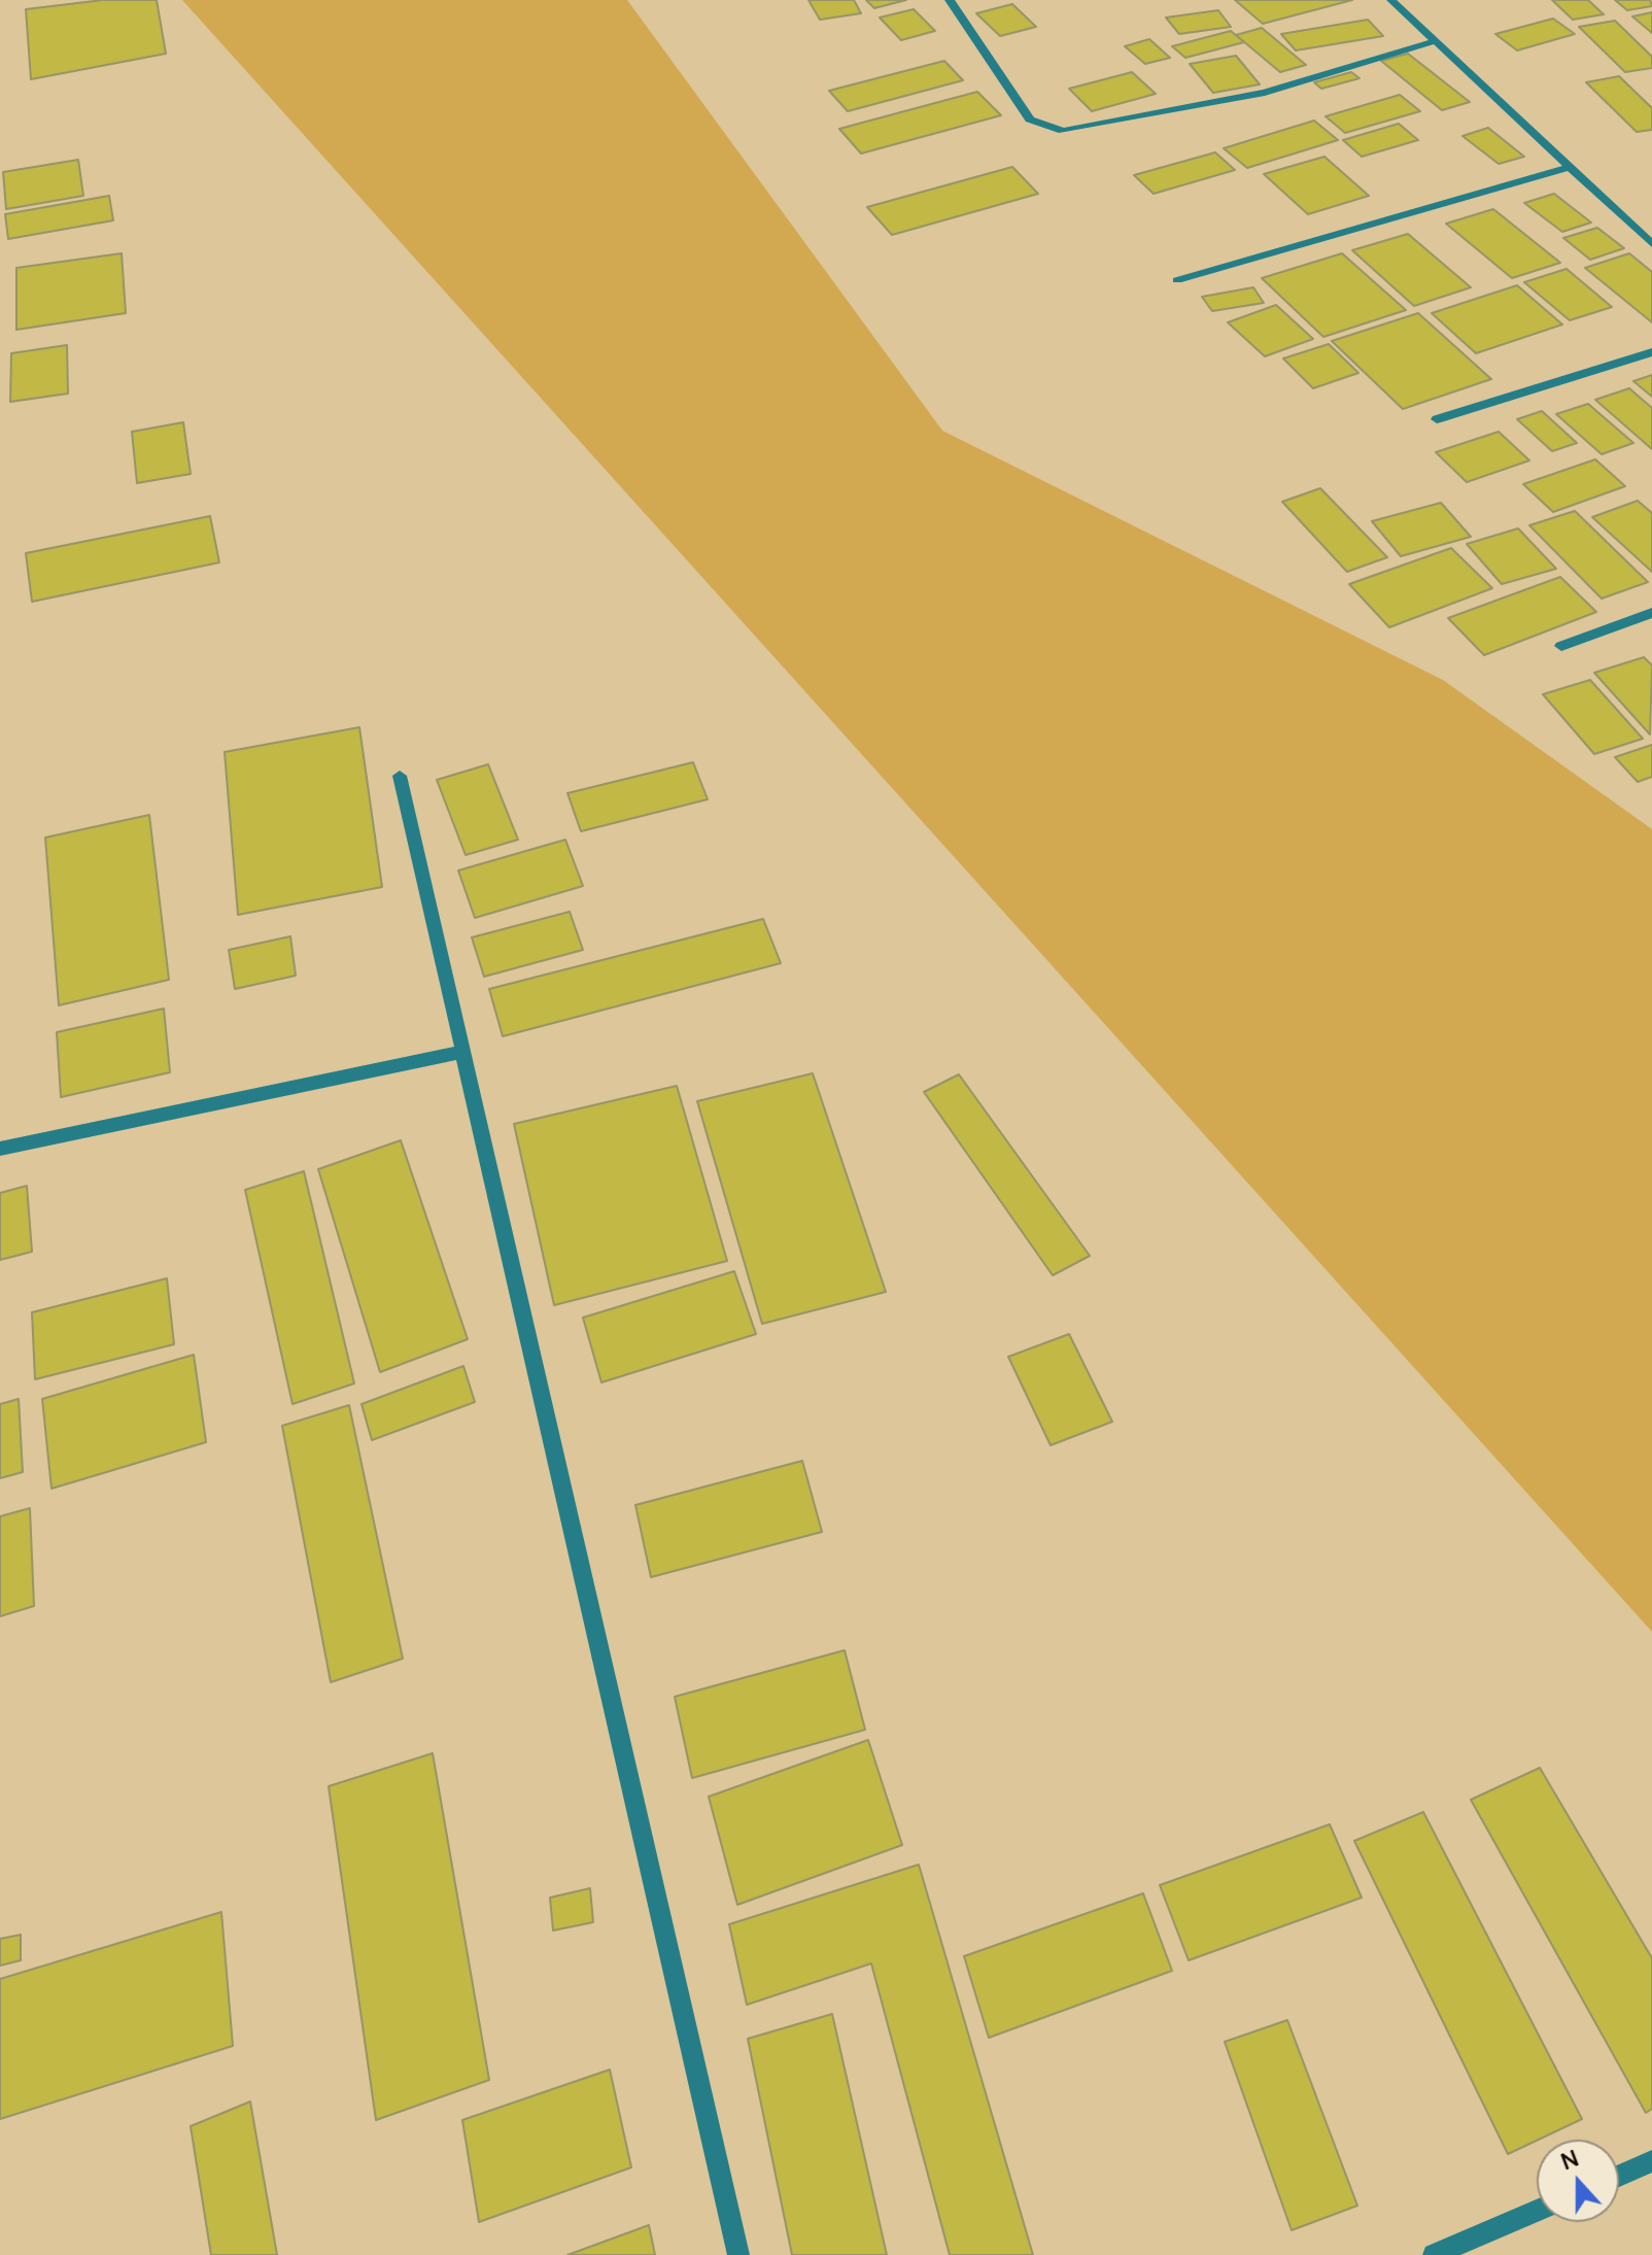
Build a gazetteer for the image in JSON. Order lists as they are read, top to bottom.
{
  "north": "top"
}
